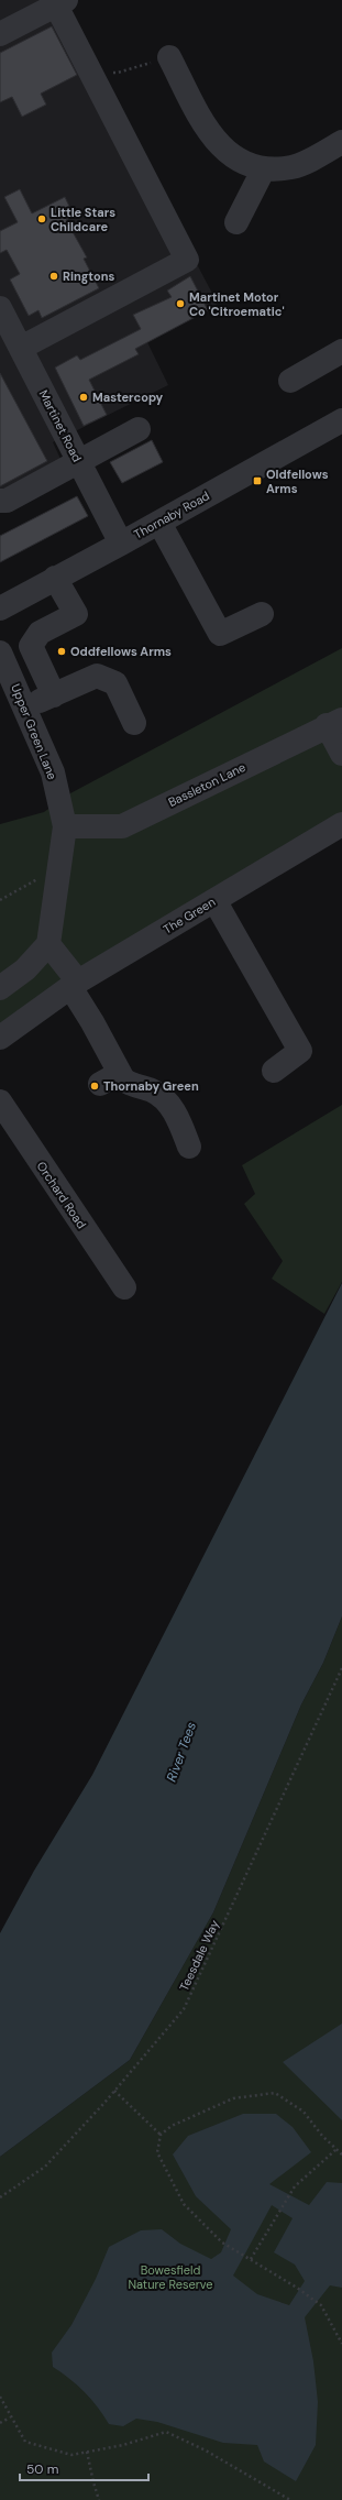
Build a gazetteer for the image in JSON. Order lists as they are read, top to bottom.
{
  "streets": {
    "street": [
      "Martinet Road",
      "Thornaby Road",
      "Upper Green Lane",
      "Bassleton Lane",
      "The Green",
      "Orchard Road"
    ],
    "path": ["Teesdale Way"]
  },
  "crossings": [
    ["Martinet Road", "Thornaby Road"],
    ["Upper Green Lane", "Bassleton Lane"]
  ],
  "water": ["River Tees"],
  "parks": ["Bowesfield Nature Reserve"],
  "places": {
    "other": [
      "Little Stars Childcare",
      "Ringtons",
      "Martinet Motor Co 'Citroematic'",
      "Mastercopy",
      "Oddfellows Arms",
      "Thornaby Green"
    ],
    "transit": ["Oldfellows Arms"]
  },
  "scale_bar": "50 m"
}
